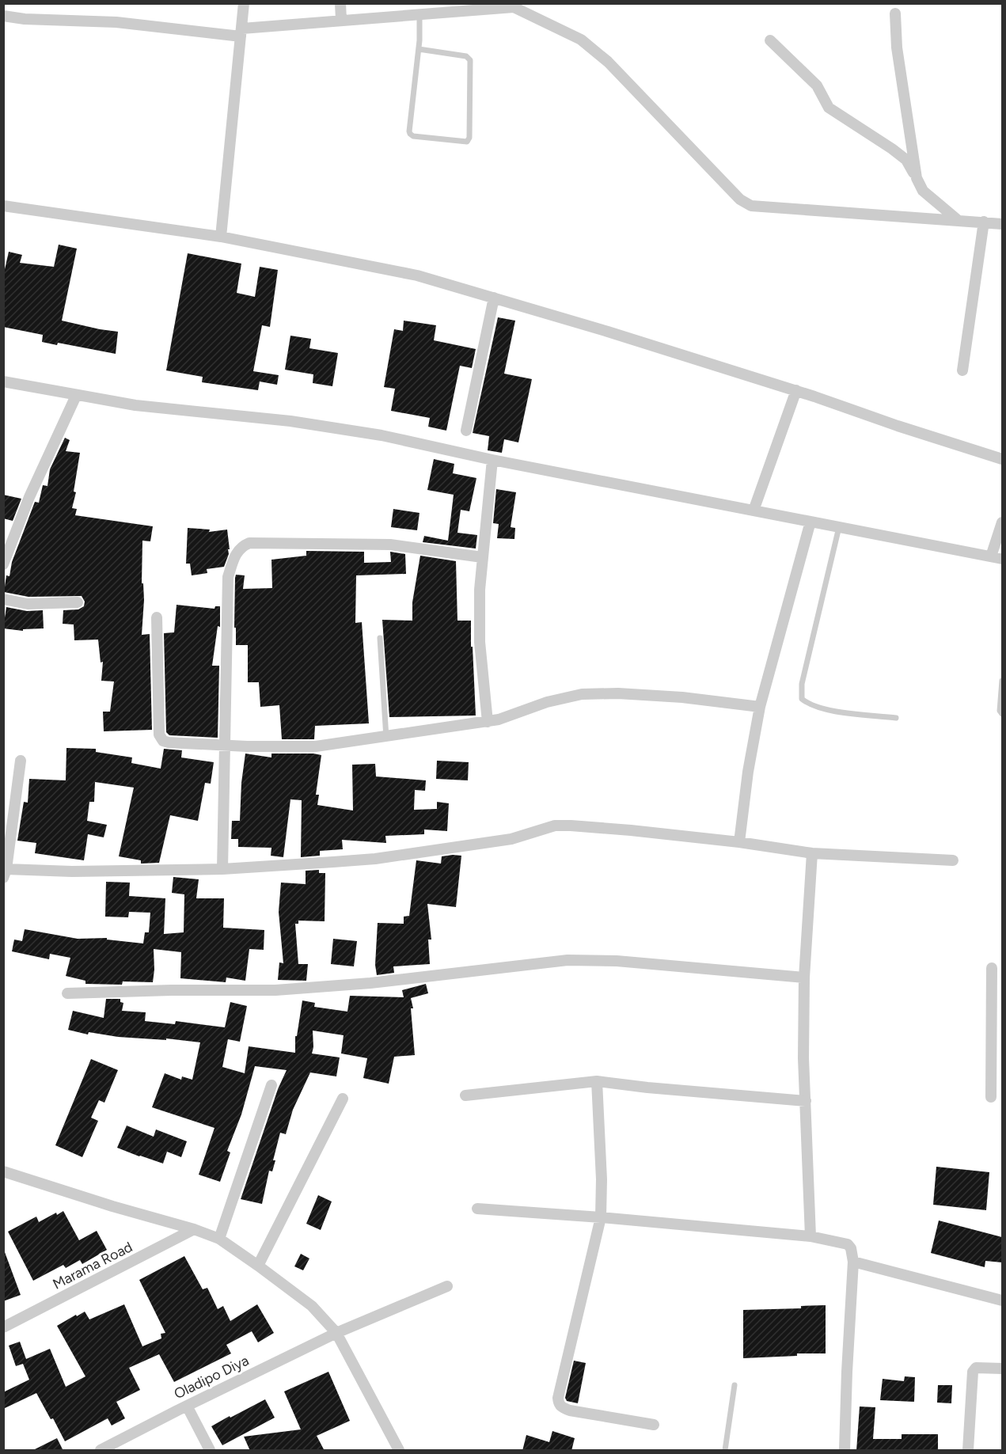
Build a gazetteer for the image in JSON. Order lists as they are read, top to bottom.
{
  "streets": {
    "street": ["Marama Road", "Oladipo Diya"]
  }
}
